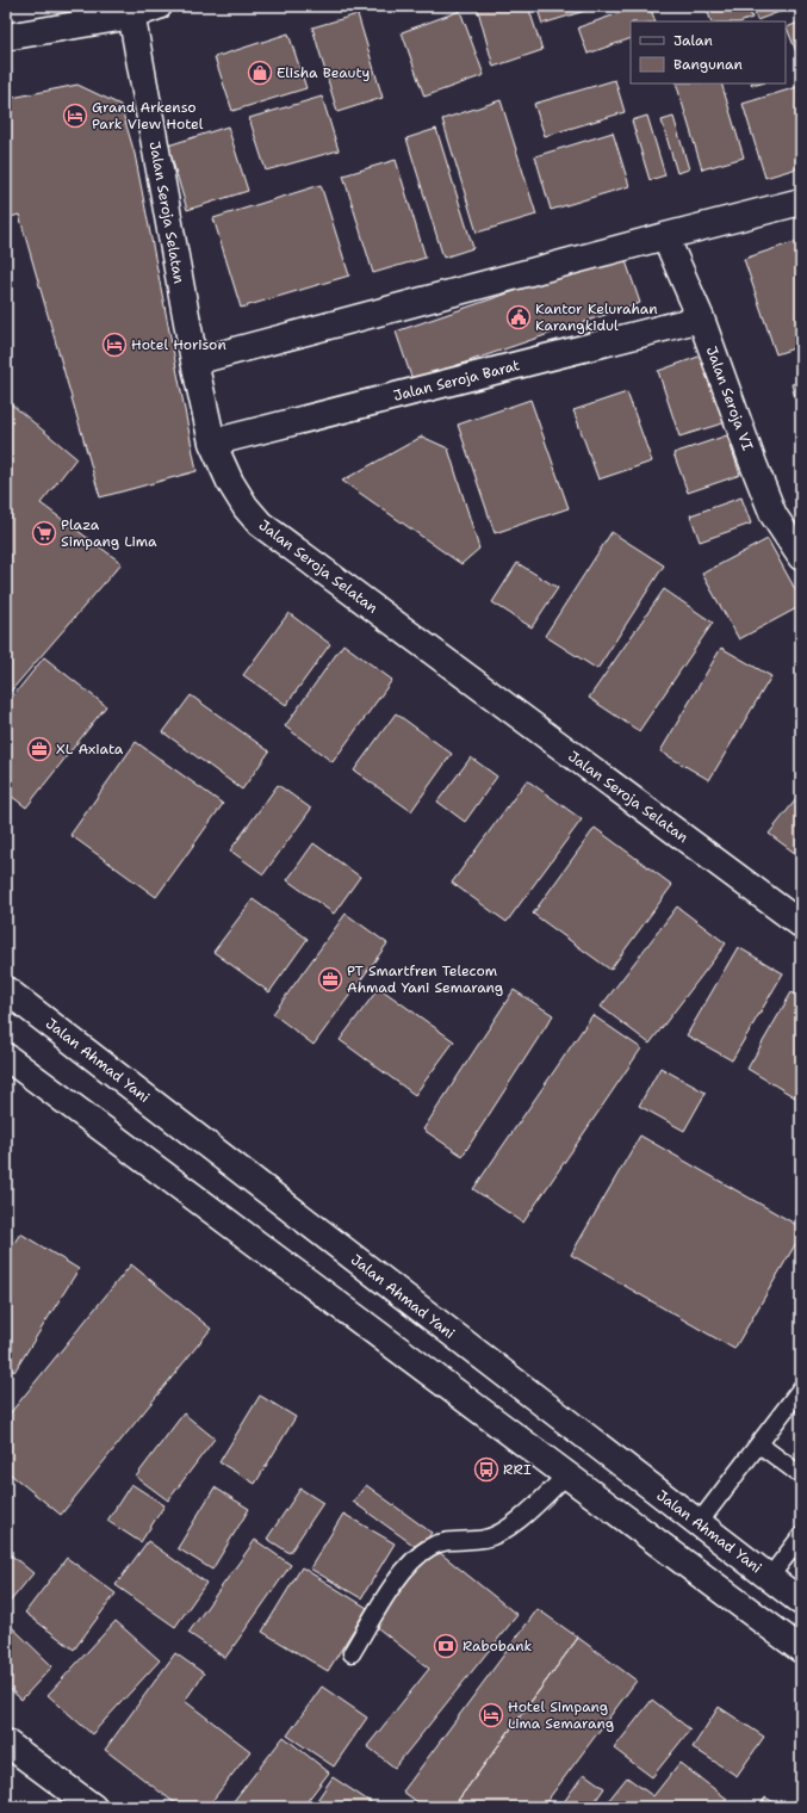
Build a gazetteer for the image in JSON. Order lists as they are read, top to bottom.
{
  "streets": {
    "street": [
      "Jalan Seroja Selatan",
      "Jalan Seroja Barat",
      "Jalan Seroja VI",
      "Jalan Ahmad Yani"
    ]
  },
  "crossings": [
    ["Jalan Seroja Selatan", "Jalan Seroja Barat"],
    ["Jalan Seroja Barat", "Jalan Seroja VI"]
  ],
  "places": {
    "shop": ["Elisha Beauty"],
    "hotel": ["Grand Arkenso Park View Hotel", "Hotel Horison", "Hotel Simpang Lima Semarang"],
    "public building": ["Kantor Kelurahan Karangkidul"],
    "supermarket": ["Plaza Simpang Lima"],
    "office": ["XL Axiata", "PT Smartfren Telecom Ahmad Yani Semarang"],
    "bus stop": ["RRI"],
    "bank": ["Rabobank"]
  },
  "legend": ["Jalan", "Bangunan"]
}
